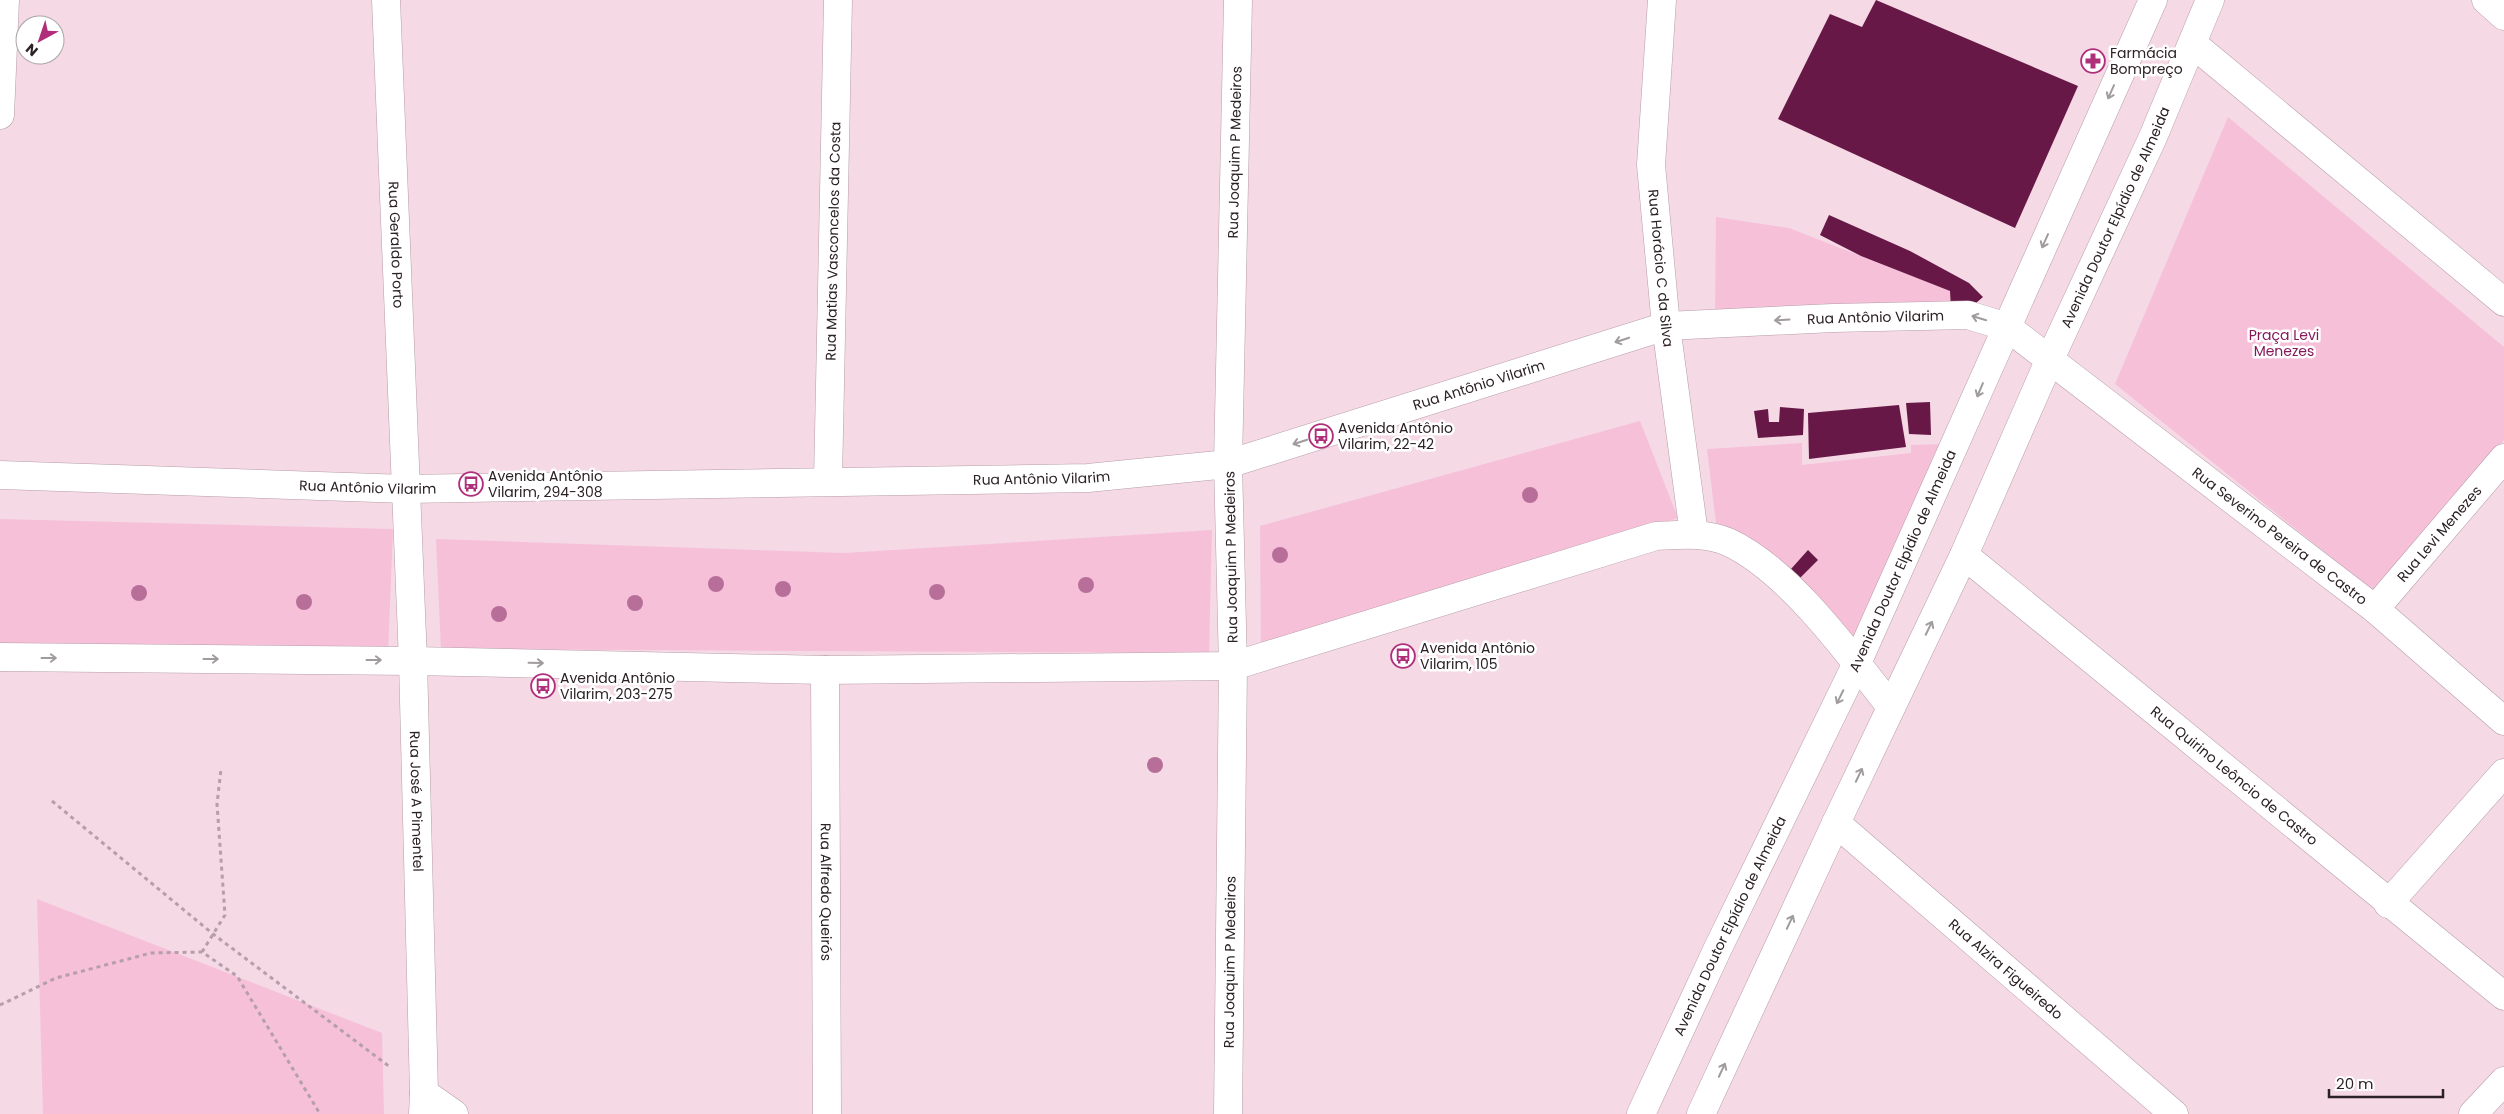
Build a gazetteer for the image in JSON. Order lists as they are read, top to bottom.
{
  "streets": {
    "street": [
      "Rua Joaquim P Medeiros",
      "Avenida Doutor Elpídio de Almeida",
      "Rua Matias Vasconcelos da Costa",
      "Rua Geraldo Porto",
      "Rua Horácio C da Silva",
      "Rua Antônio Vilarim",
      "Rua Levi Menezes",
      "Rua Severino Pereira de Castro",
      "Rua Quirino Leôncio de Castro",
      "Rua José A Pimentel",
      "Rua Alfredo Queirós",
      "Rua Alzira Figueiredo"
    ]
  },
  "crossings": [
    ["Rua Joaquim P Medeiros", "Rua Antônio Vilarim"],
    ["Avenida Doutor Elpídio de Almeida", "Rua Antônio Vilarim"],
    ["Avenida Doutor Elpídio de Almeida", "Rua Severino Pereira de Castro"],
    ["Avenida Doutor Elpídio de Almeida", "Rua Quirino Leôncio de Castro"],
    ["Avenida Doutor Elpídio de Almeida", "Rua Alzira Figueiredo"],
    ["Rua Matias Vasconcelos da Costa", "Rua Antônio Vilarim"],
    ["Rua Geraldo Porto", "Rua Antônio Vilarim"],
    ["Rua Geraldo Porto", "Rua José A Pimentel"],
    ["Rua Horácio C da Silva", "Rua Antônio Vilarim"],
    ["Rua Antônio Vilarim", "Rua Severino Pereira de Castro"],
    ["Rua Antônio Vilarim", "Rua José A Pimentel"],
    ["Rua Levi Menezes", "Rua Severino Pereira de Castro"]
  ],
  "parks": ["Praça Levi Menezes"],
  "places": {
    "pharmacy": ["Farmácia Bompreço"],
    "bus stop": [
      "Avenida Antônio Vilarim, 22-42",
      "Avenida Antônio Vilarim, 294-308",
      "Avenida Antônio Vilarim, 105",
      "Avenida Antônio Vilarim, 203-275"
    ]
  },
  "scale_bar": "20 m",
  "north": "bottom left"
}
